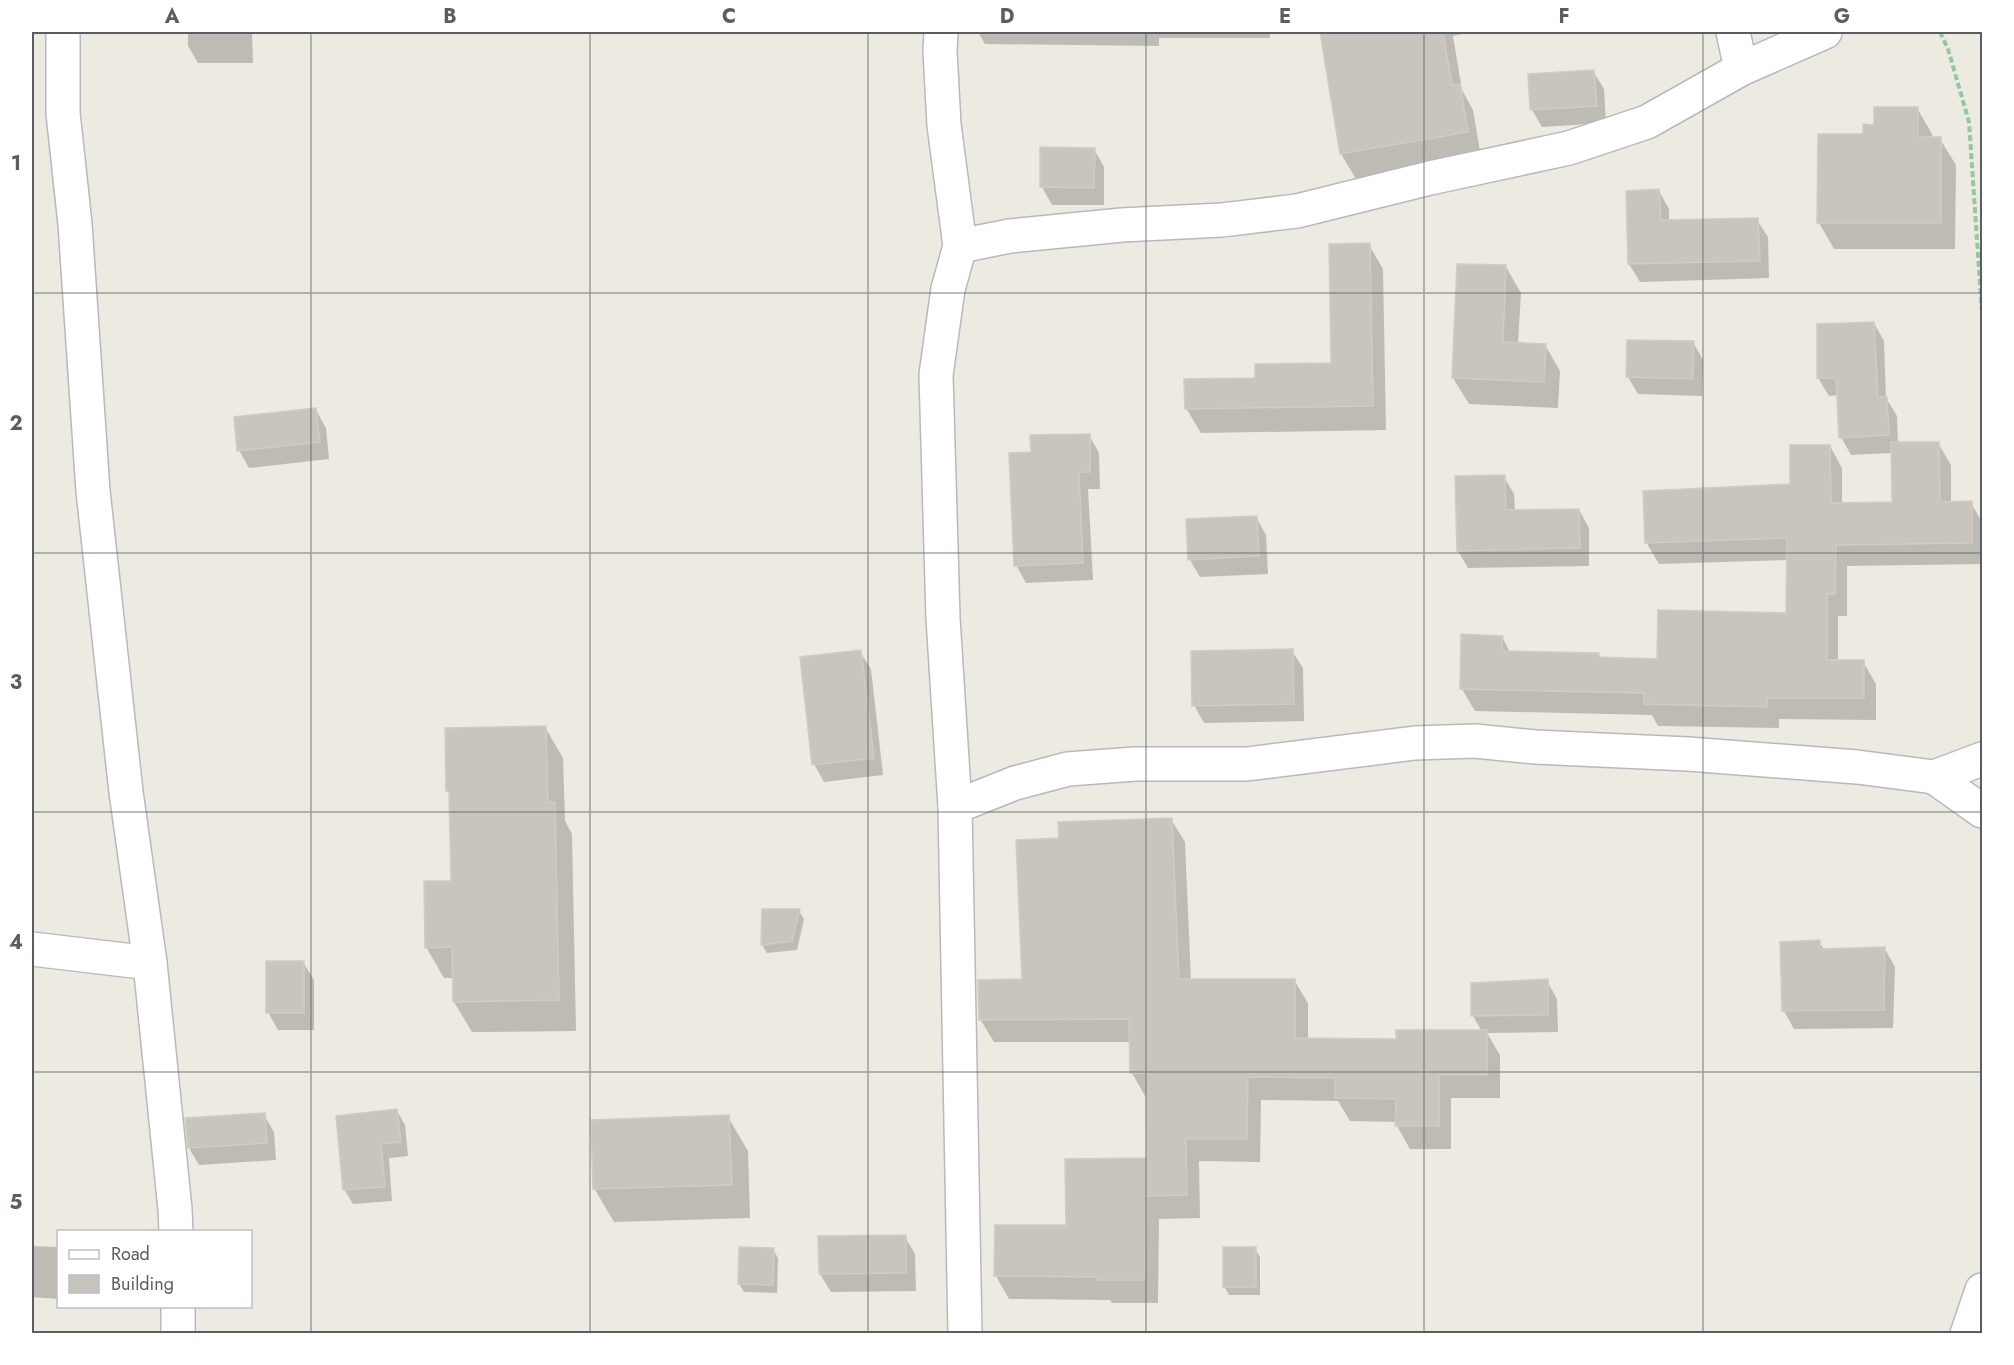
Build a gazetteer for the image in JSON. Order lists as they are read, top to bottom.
{
  "legend": ["Road", "Building"],
  "grid": {
    "columns": [
      "A",
      "B",
      "C",
      "D",
      "E",
      "F",
      "G"
    ],
    "rows": [
      "1",
      "2",
      "3",
      "4",
      "5"
    ]
  }
}
